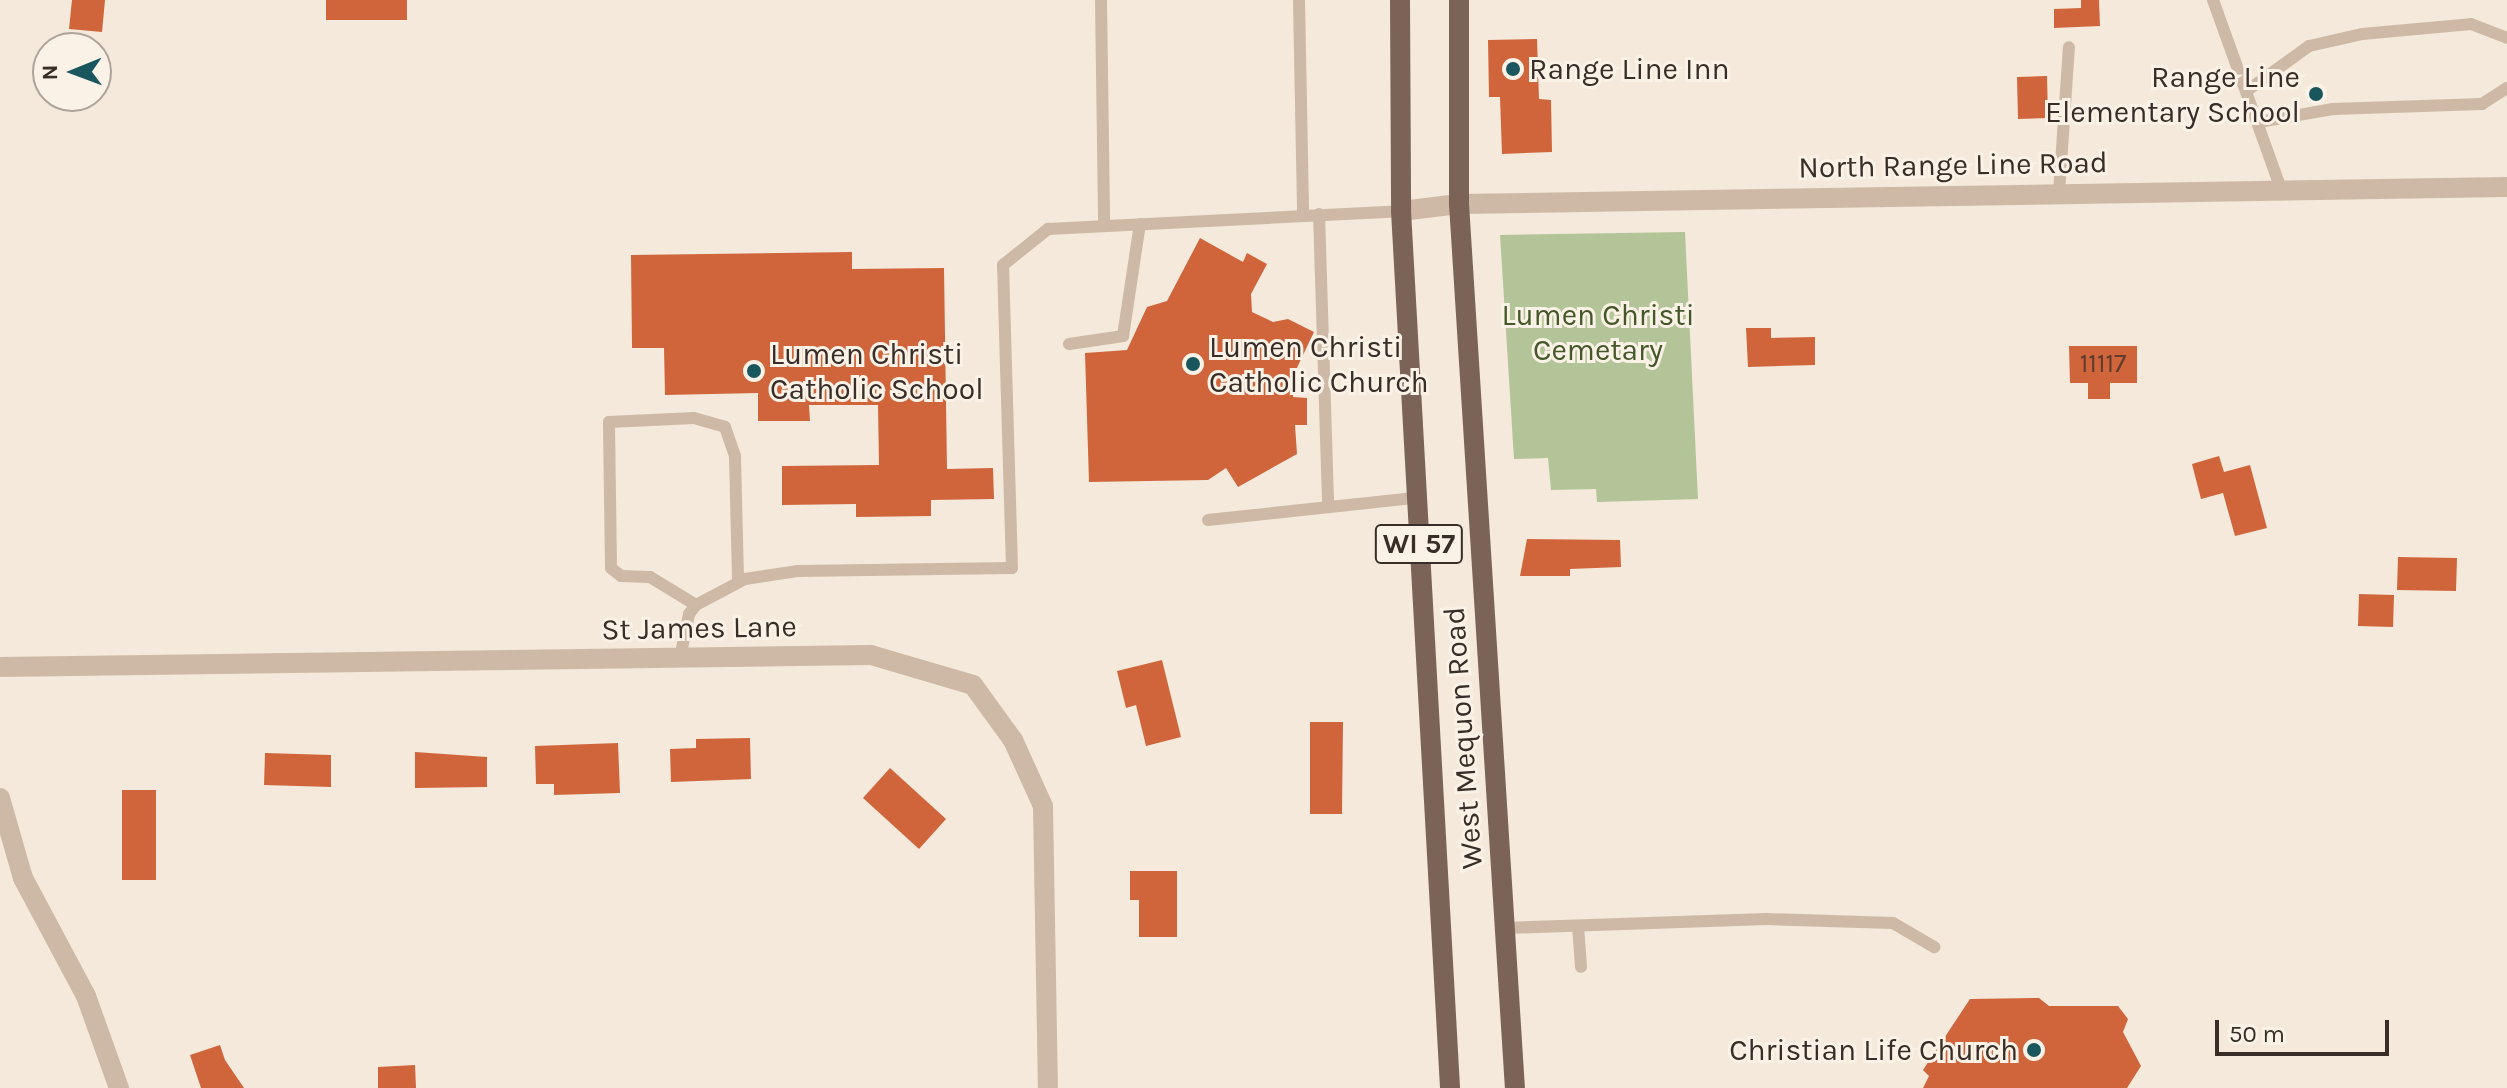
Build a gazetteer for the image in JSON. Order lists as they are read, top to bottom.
{
  "streets": {
    "main road": ["WI 57", "West Mequon Road"],
    "street": ["North Range Line Road", "St James Lane"]
  },
  "crossings": [
    ["North Range Line Road", "West Mequon Road"]
  ],
  "parks": ["Lumen Christi Cemetary"],
  "places": [
    "Range Line Inn",
    "Range Line Elementary School",
    "Lumen Christi Catholic Church",
    "Lumen Christi Catholic School",
    "Christian Life Church"
  ],
  "house_numbers": ["11117"],
  "scale_bar": "50 m",
  "north": "left"
}
